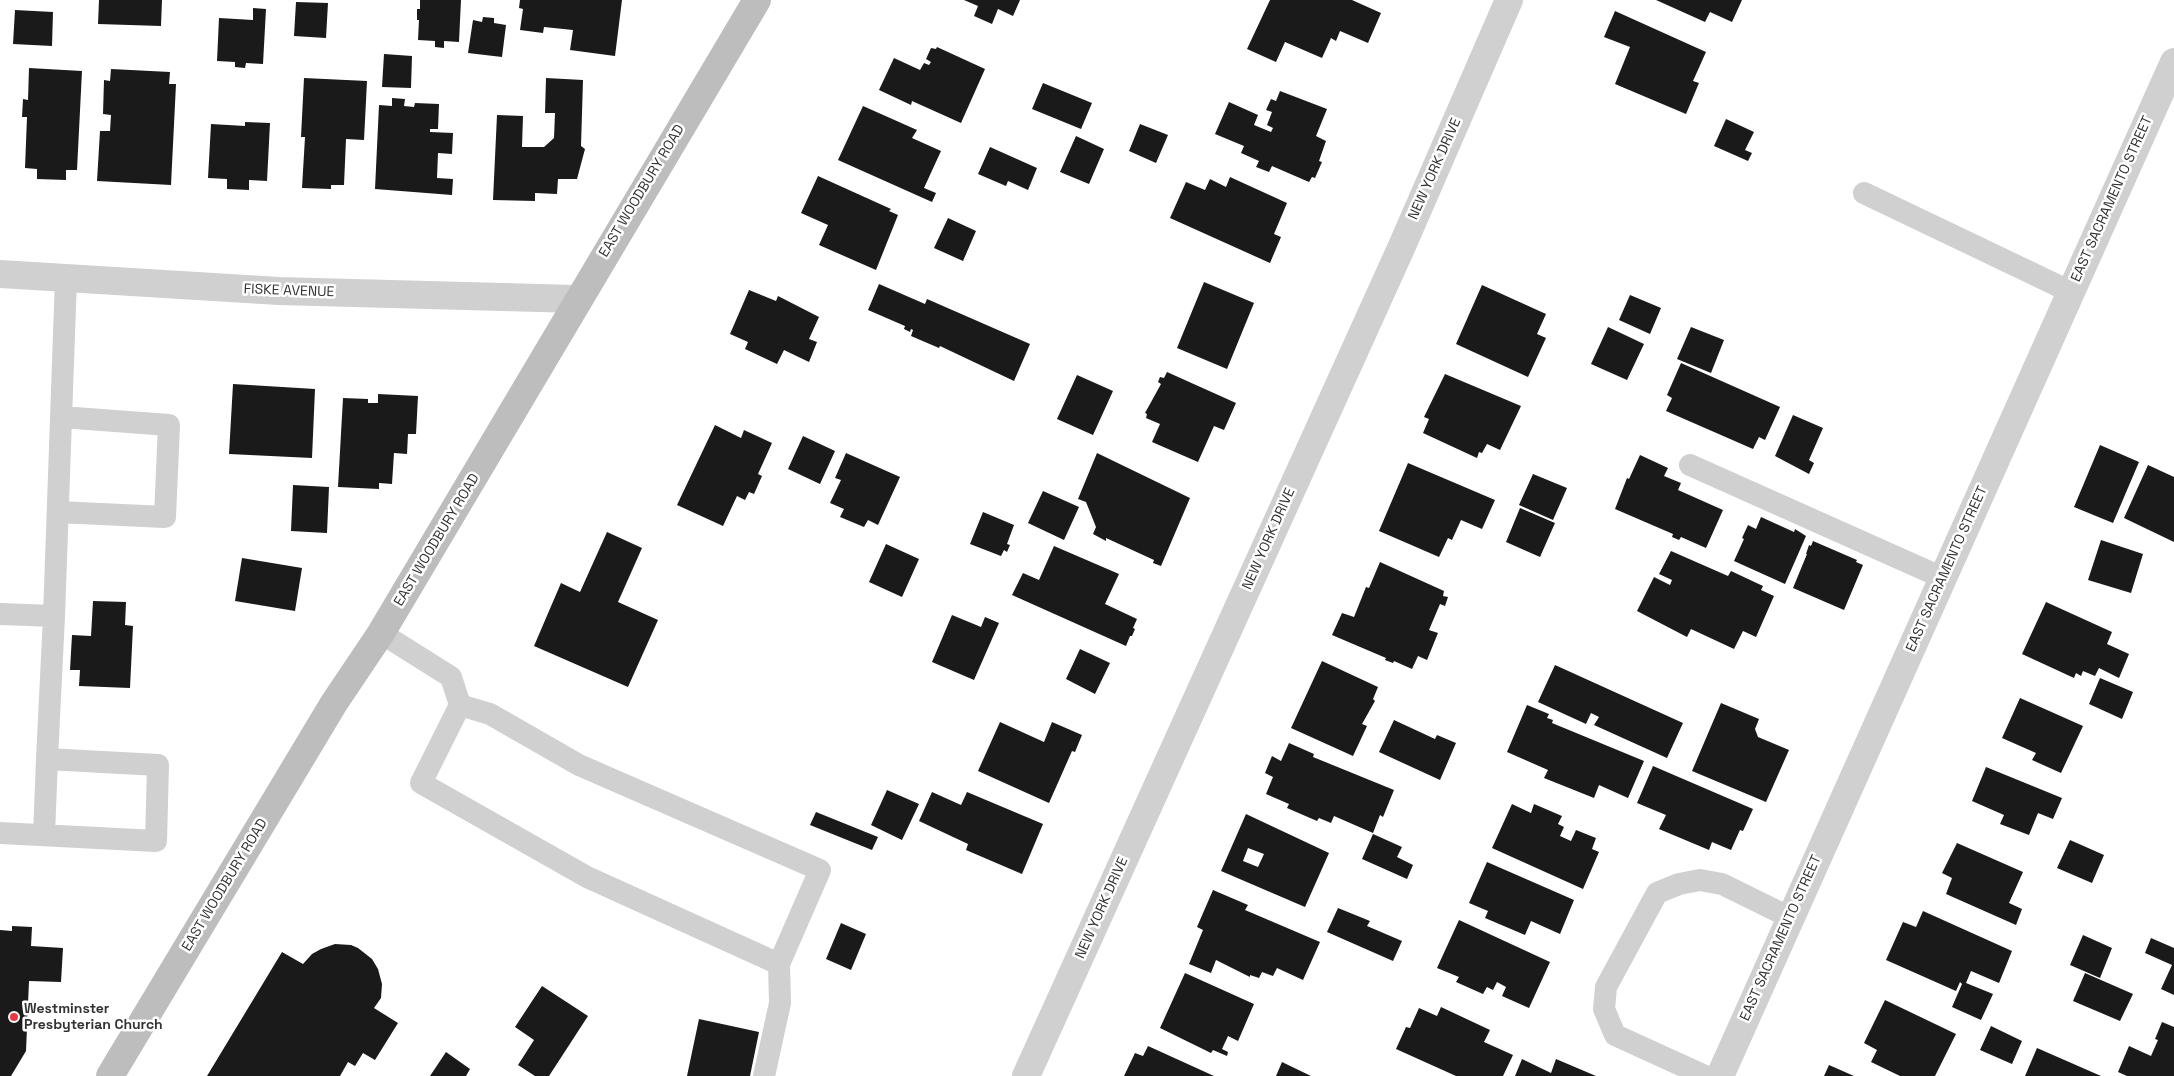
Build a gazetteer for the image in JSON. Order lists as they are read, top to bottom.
{
  "streets": {
    "main road": ["EAST WOODBURY ROAD"],
    "street": ["NEW YORK DRIVE", "EAST SACRAMENTO STREET", "FISKE AVENUE"]
  },
  "crossings": [
    ["EAST WOODBURY ROAD", "FISKE AVENUE"]
  ],
  "places": ["Westminster Presbyterian Church"]
}
